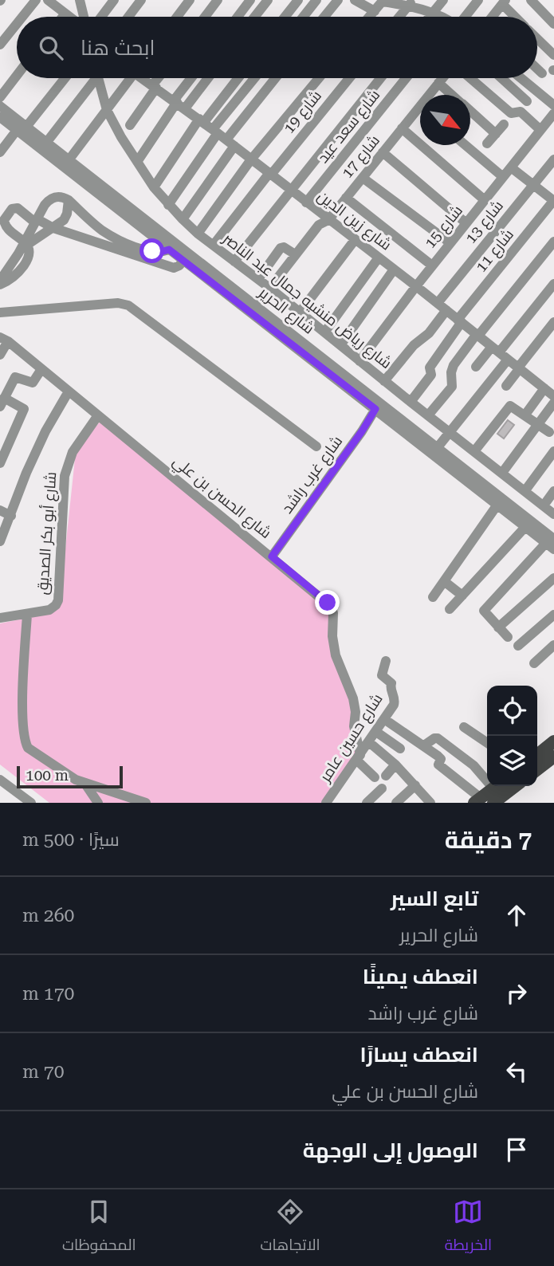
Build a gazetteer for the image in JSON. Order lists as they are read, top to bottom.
{
  "streets": {
    "street": [
      "شارع 19",
      "شارع سعد عيد",
      "شارع 17",
      "شارع زين الدين",
      "شارع 13",
      "شارع 15",
      "شارع 11",
      "شارع رياض منشيه جمال عبد الناصر",
      "شارع الحرير",
      "شارع غرب راشد",
      "شارع الحسن بن علي",
      "شارع أبو بكر الصديق",
      "شارع حسين عامر"
    ]
  },
  "crossings": [
    ["شارع 19", "شارع زين الدين"],
    ["شارع 19", "شارع رياض منشيه جمال عبد الناصر"],
    ["شارع سعد عيد", "شارع زين الدين"],
    ["شارع 17", "شارع زين الدين"],
    ["شارع 17", "شارع رياض منشيه جمال عبد الناصر"],
    ["شارع 17", "شارع الحرير"],
    ["شارع زين الدين", "شارع 13"],
    ["شارع زين الدين", "شارع 15"],
    ["شارع زين الدين", "شارع 11"],
    ["شارع 15", "شارع رياض منشيه جمال عبد الناصر"],
    ["شارع 11", "شارع رياض منشيه جمال عبد الناصر"],
    ["شارع رياض منشيه جمال عبد الناصر", "شارع غرب راشد"],
    ["شارع الحرير", "شارع غرب راشد"],
    ["شارع غرب راشد", "شارع الحسن بن علي"],
    ["شارع الحسن بن علي", "شارع أبو بكر الصديق"],
    ["شارع الحسن بن علي", "شارع حسين عامر"]
  ],
  "scale_bar": "100 m",
  "north": "bottom right",
  "page": {
    "search": "ابحث هنا",
    "scale": "100 m",
    "heading": ["7 دقيقة", "سيرًا · 500 m"],
    "list": [
      ["تابع السير", "شارع الحرير", "260 m"],
      ["انعطف يمينًا", "شارع غرب راشد", "170 m"],
      ["انعطف يسارًا", "شارع الحسن بن علي", "70 m"],
      "الوصول إلى الوجهة"
    ],
    "nav": ["الخريطة", "الاتجاهات", "المحفوظات"]
  }
}
